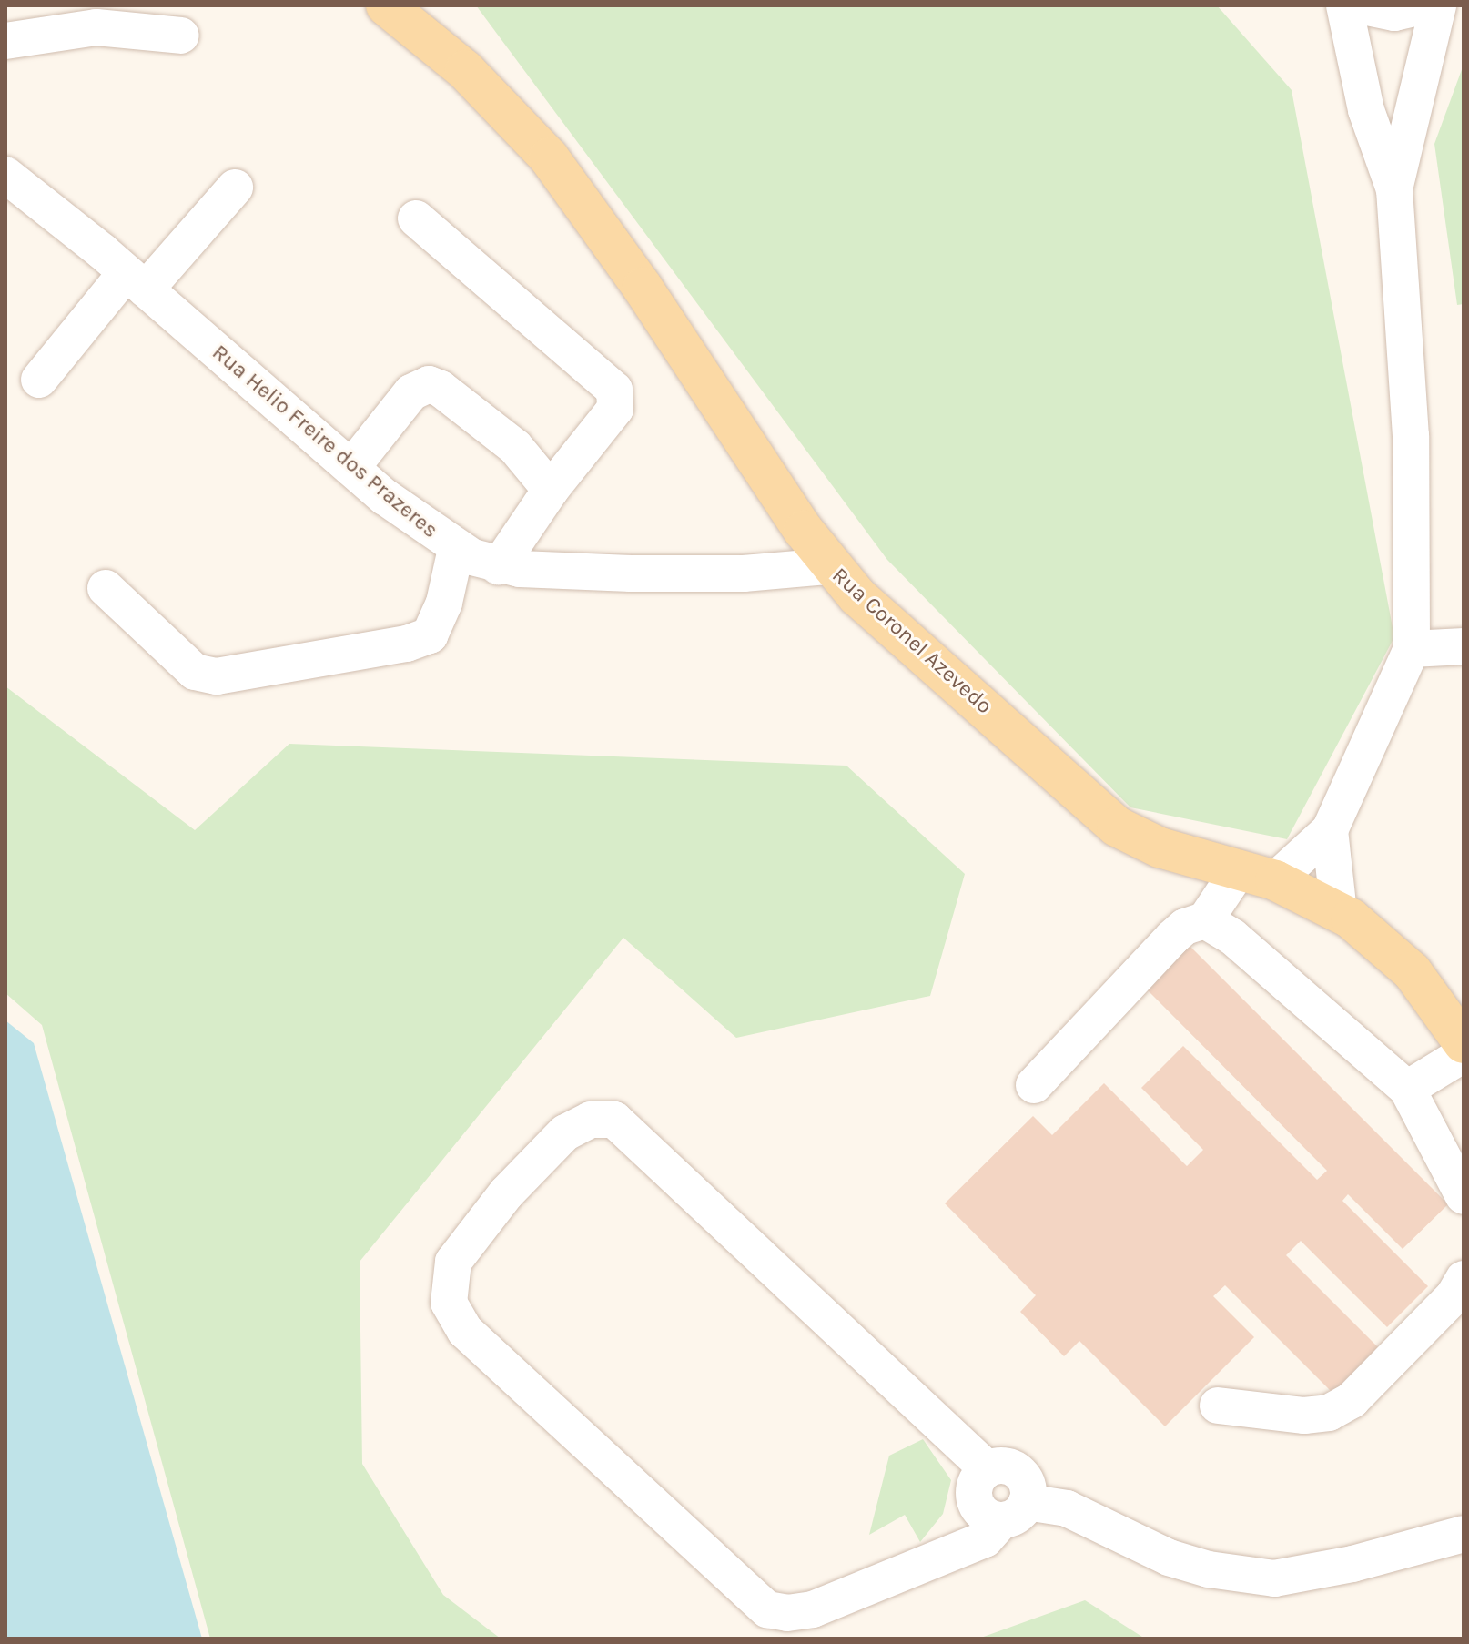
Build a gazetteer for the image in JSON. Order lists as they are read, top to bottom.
{
  "streets": {
    "main road": ["Rua Coronel Azevedo"],
    "street": ["Rua Helio Freire dos Prazeres"]
  },
  "crossings": [
    ["Rua Helio Freire dos Prazeres", "Rua Coronel Azevedo"]
  ]
}
